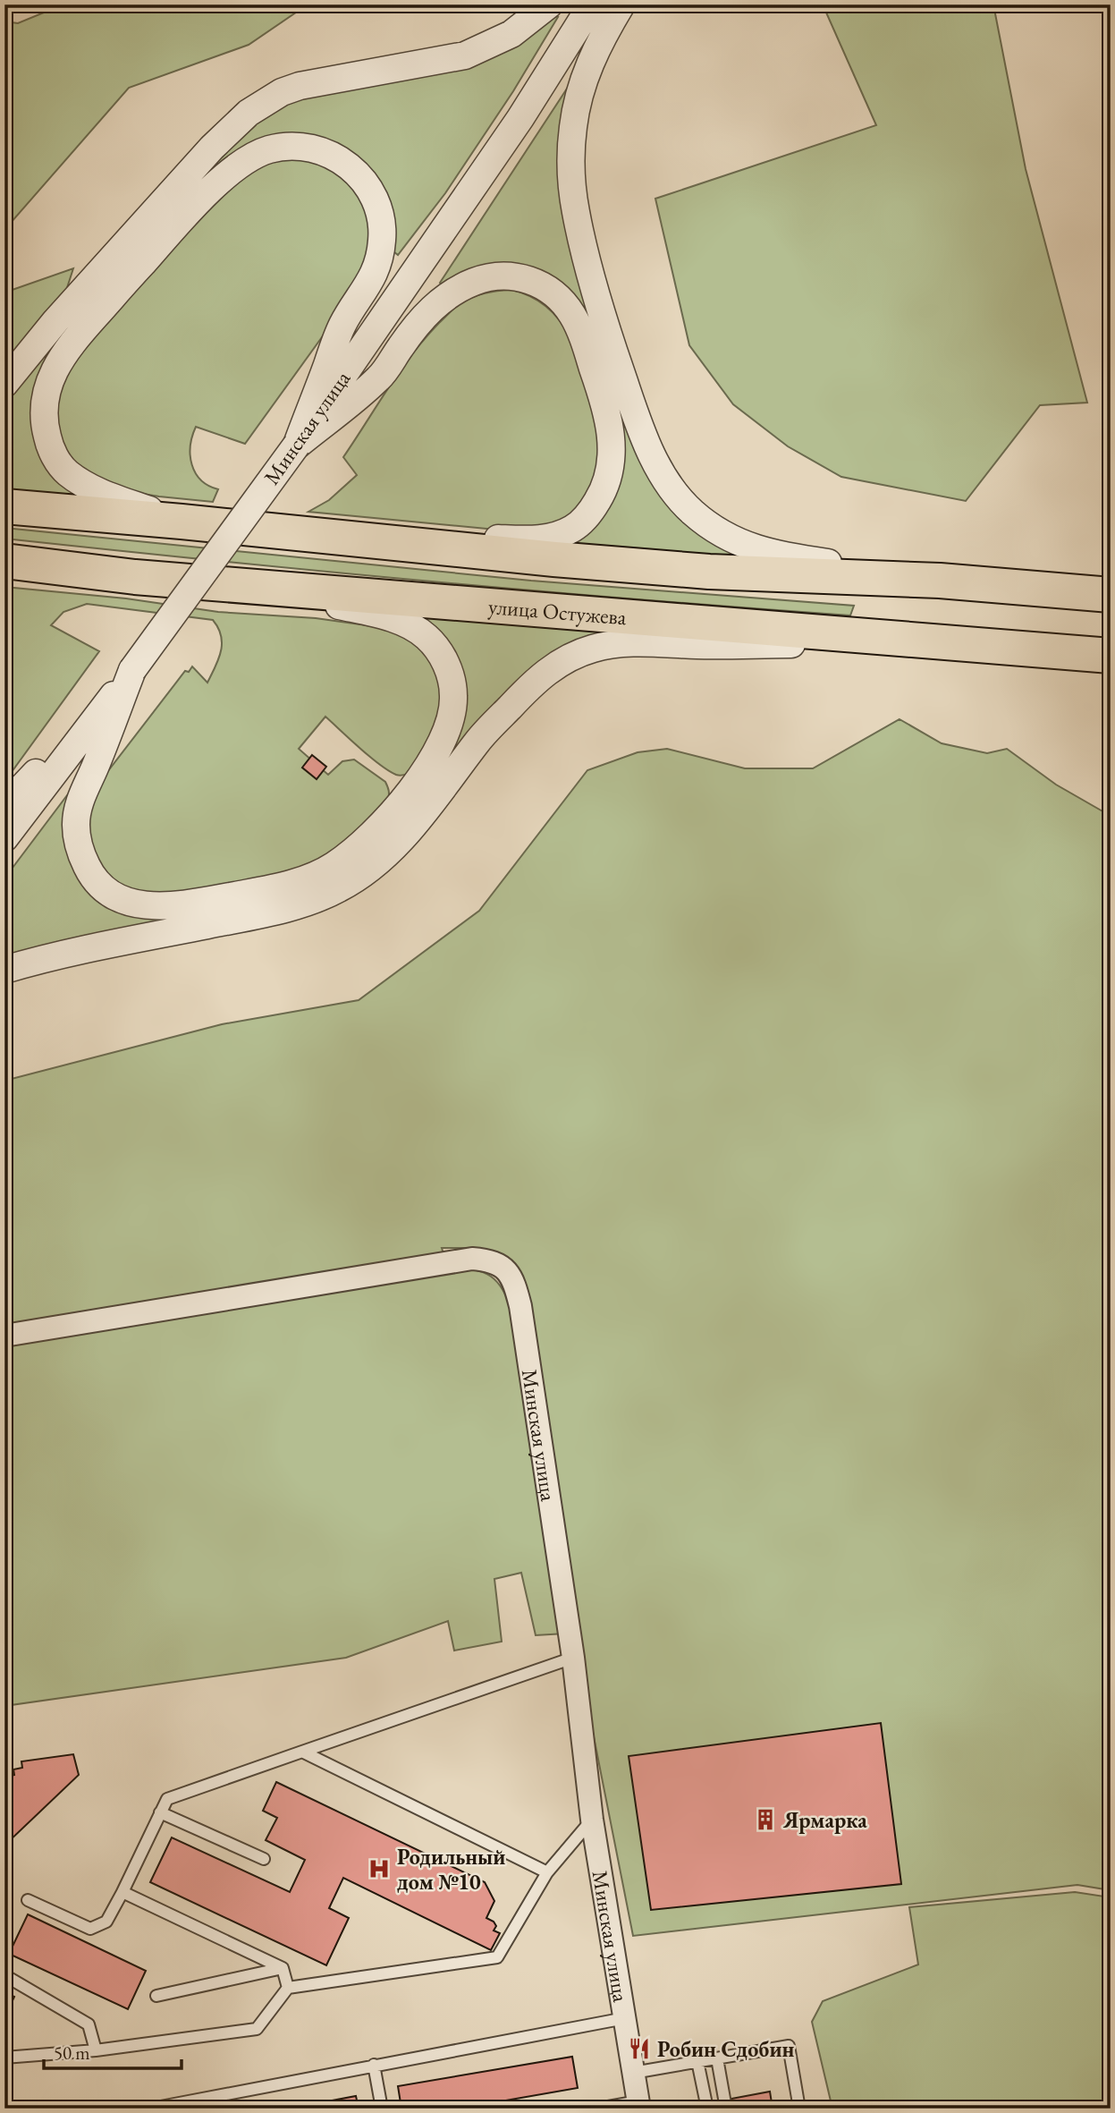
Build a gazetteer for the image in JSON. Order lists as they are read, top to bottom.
{
  "streets": {
    "main road": ["улица Остужева"],
    "street": ["Минская улица"]
  },
  "places": {
    "building": ["Ярмарка"],
    "hospital": ["Родильный дом №10"],
    "restaurant": ["Робин Сдобин"]
  },
  "scale_bar": "50 m"
}
